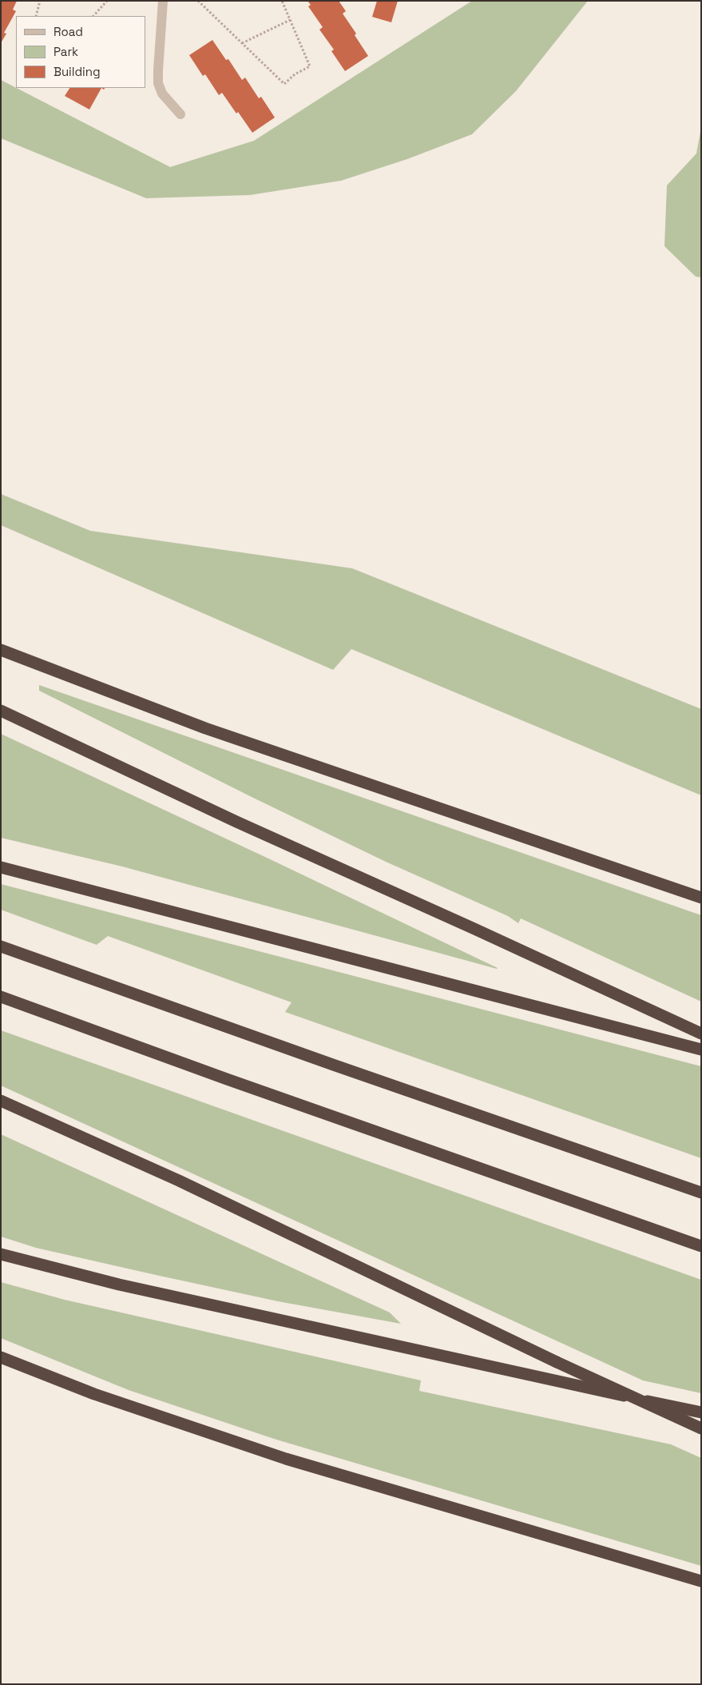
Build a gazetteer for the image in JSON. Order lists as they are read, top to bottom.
{
  "legend": ["Road", "Park", "Building"]
}
